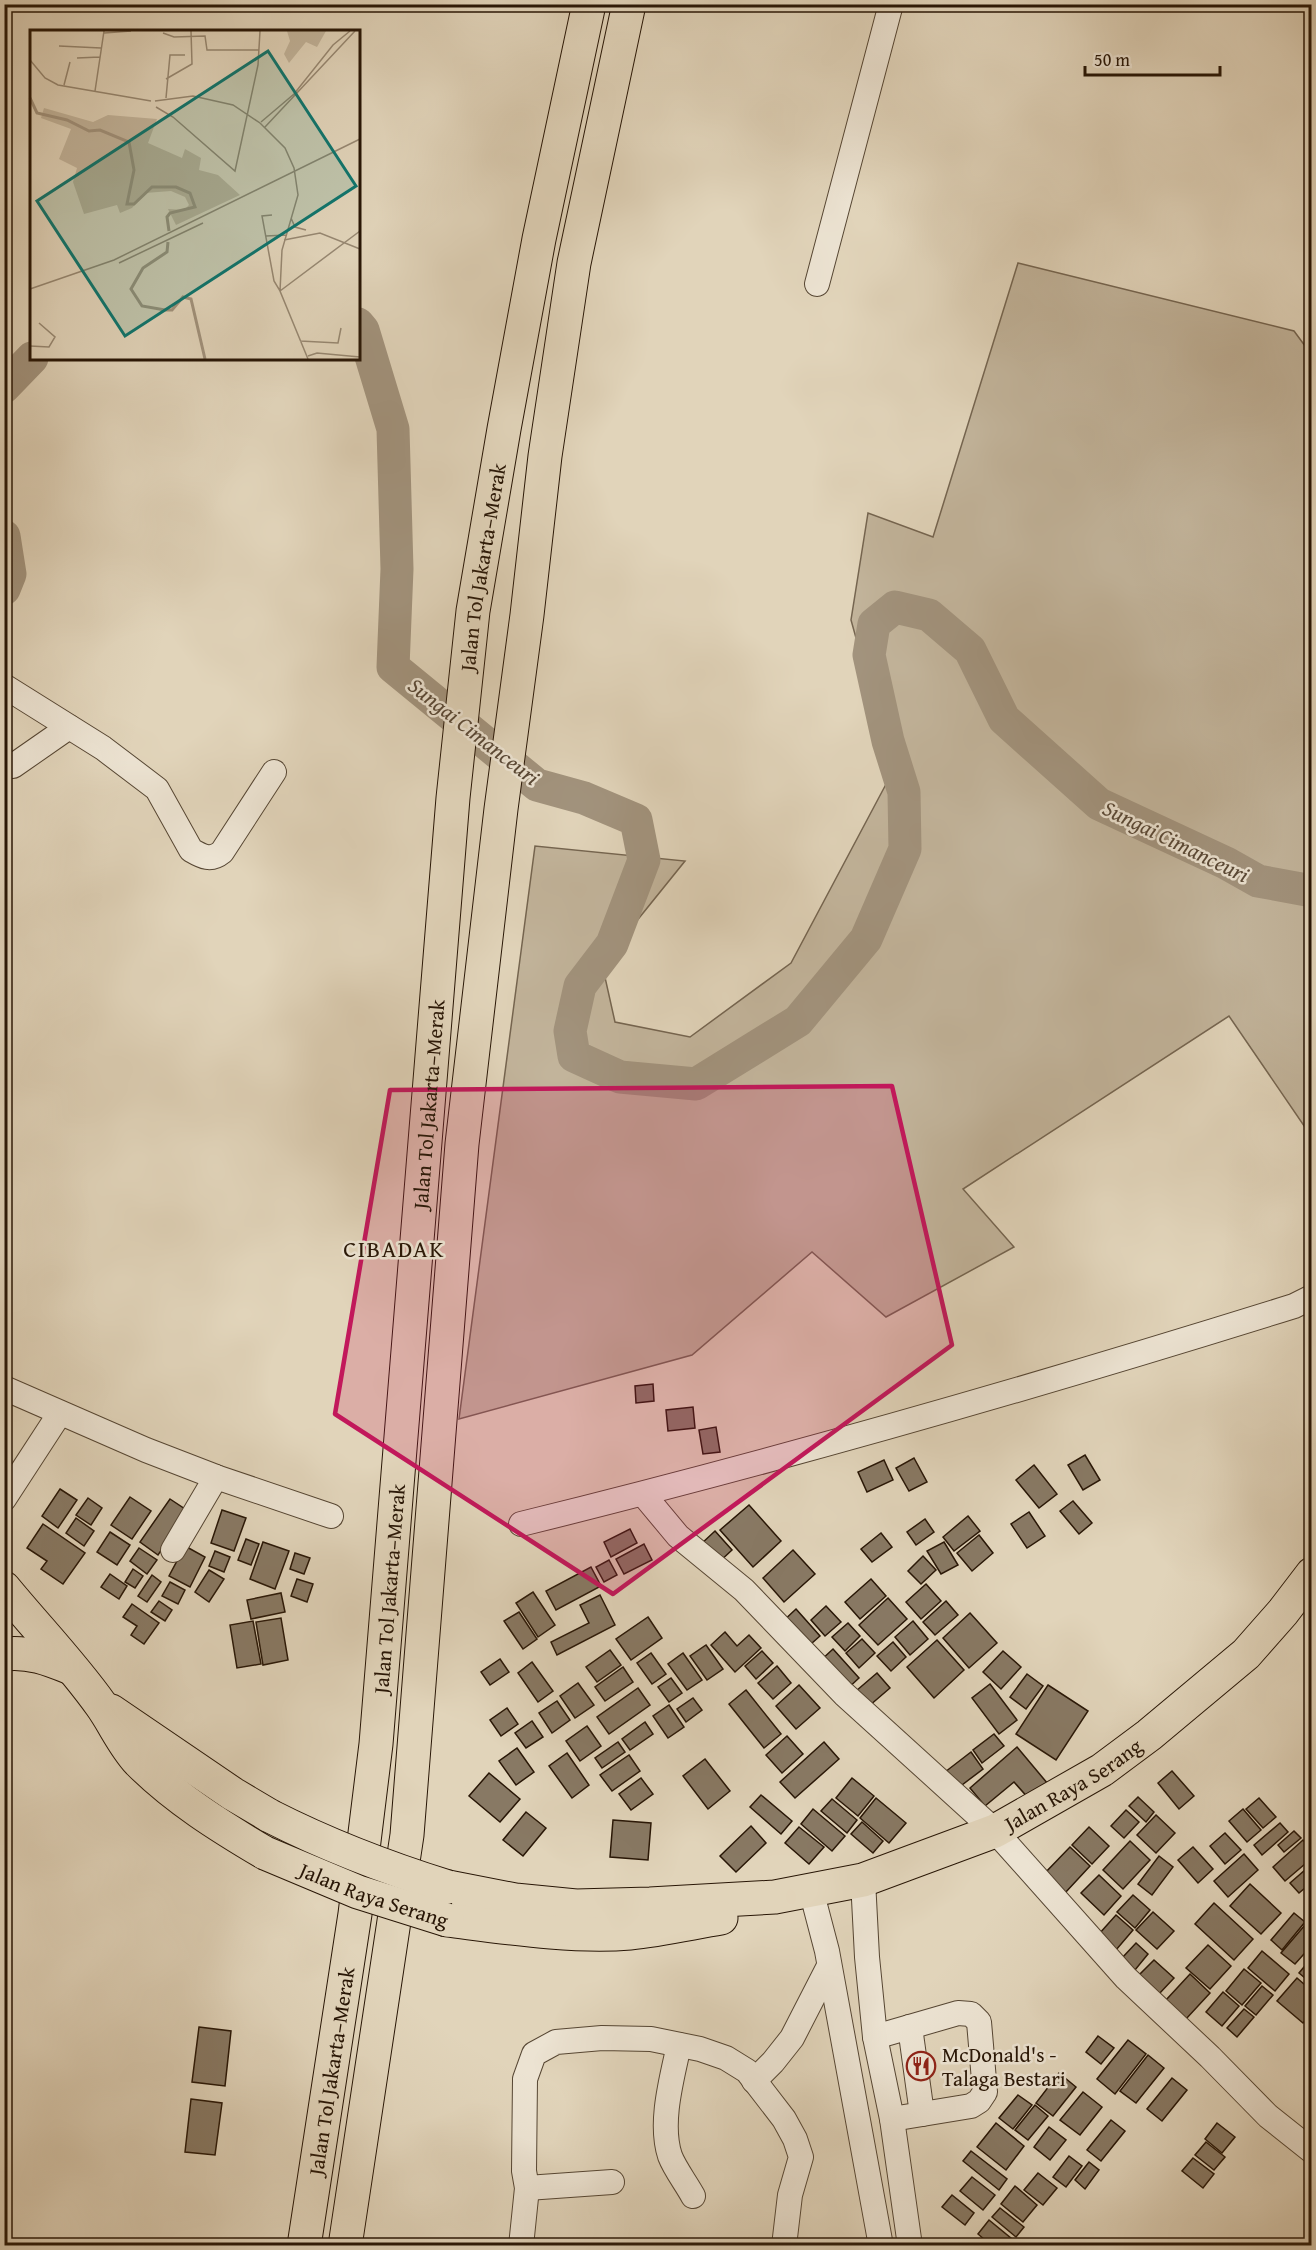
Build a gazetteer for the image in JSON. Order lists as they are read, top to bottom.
{
  "streets": {
    "highway": ["Jalan Tol Jakarta–Merak", "Jalan Raya Serang"]
  },
  "districts": ["CIBADAK"],
  "water": ["Sungai Cimanceuri"],
  "places": {
    "restaurant": ["McDonald's - Talaga Bestari"]
  },
  "scale_bar": "50 m"
}
